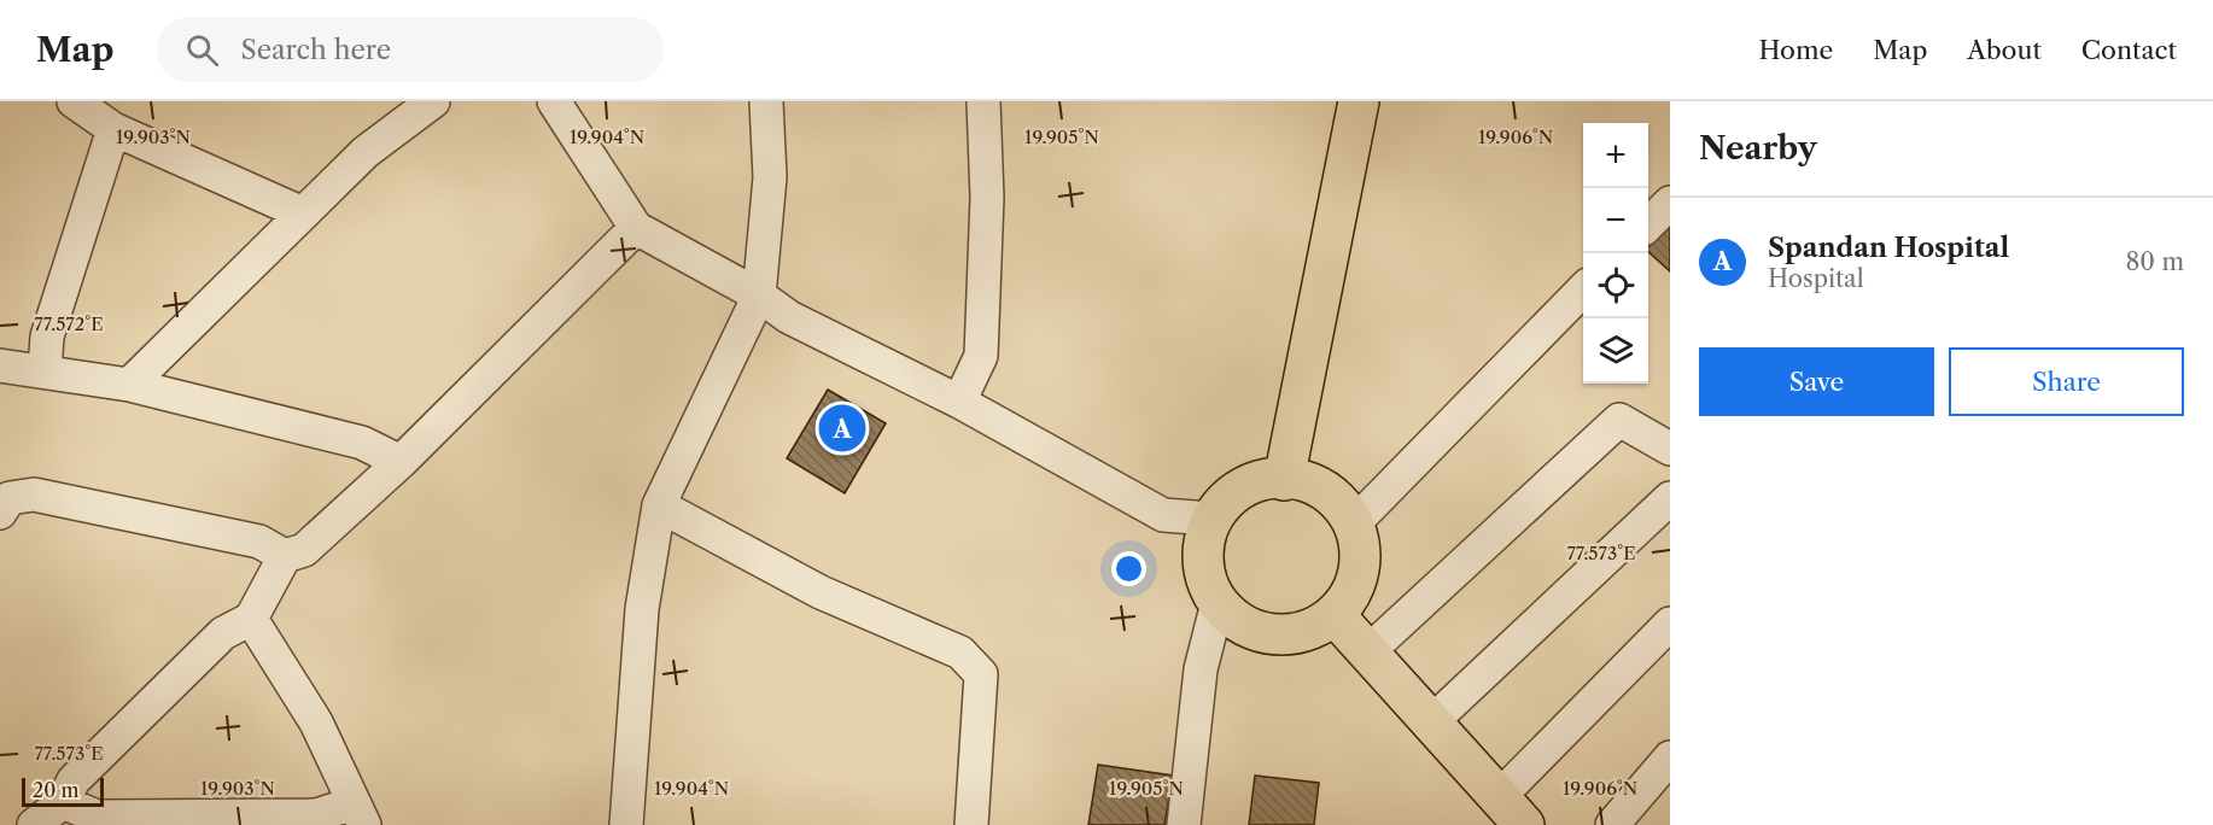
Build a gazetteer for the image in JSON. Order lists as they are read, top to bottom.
{
  "scale_bar": "20 m",
  "page": {
    "header": "Map",
    "search": "Search here",
    "nav": [
      "Home",
      "Map",
      "About",
      "Contact"
    ],
    "heading": "Nearby",
    "map_buttons": ["+", "−"],
    "list": [
      {
        "mark": "A",
        "name": "Spandan Hospital",
        "note": "Hospital",
        "value": "80 m"
      }
    ],
    "buttons": ["Save", "Share"],
    "pins": "A",
    "scale": "20 m"
  },
  "coordinates": [
    "19.903°N",
    "19.904°N",
    "19.905°N",
    "19.906°N",
    "77.572°E",
    "77.573°E"
  ]
}
